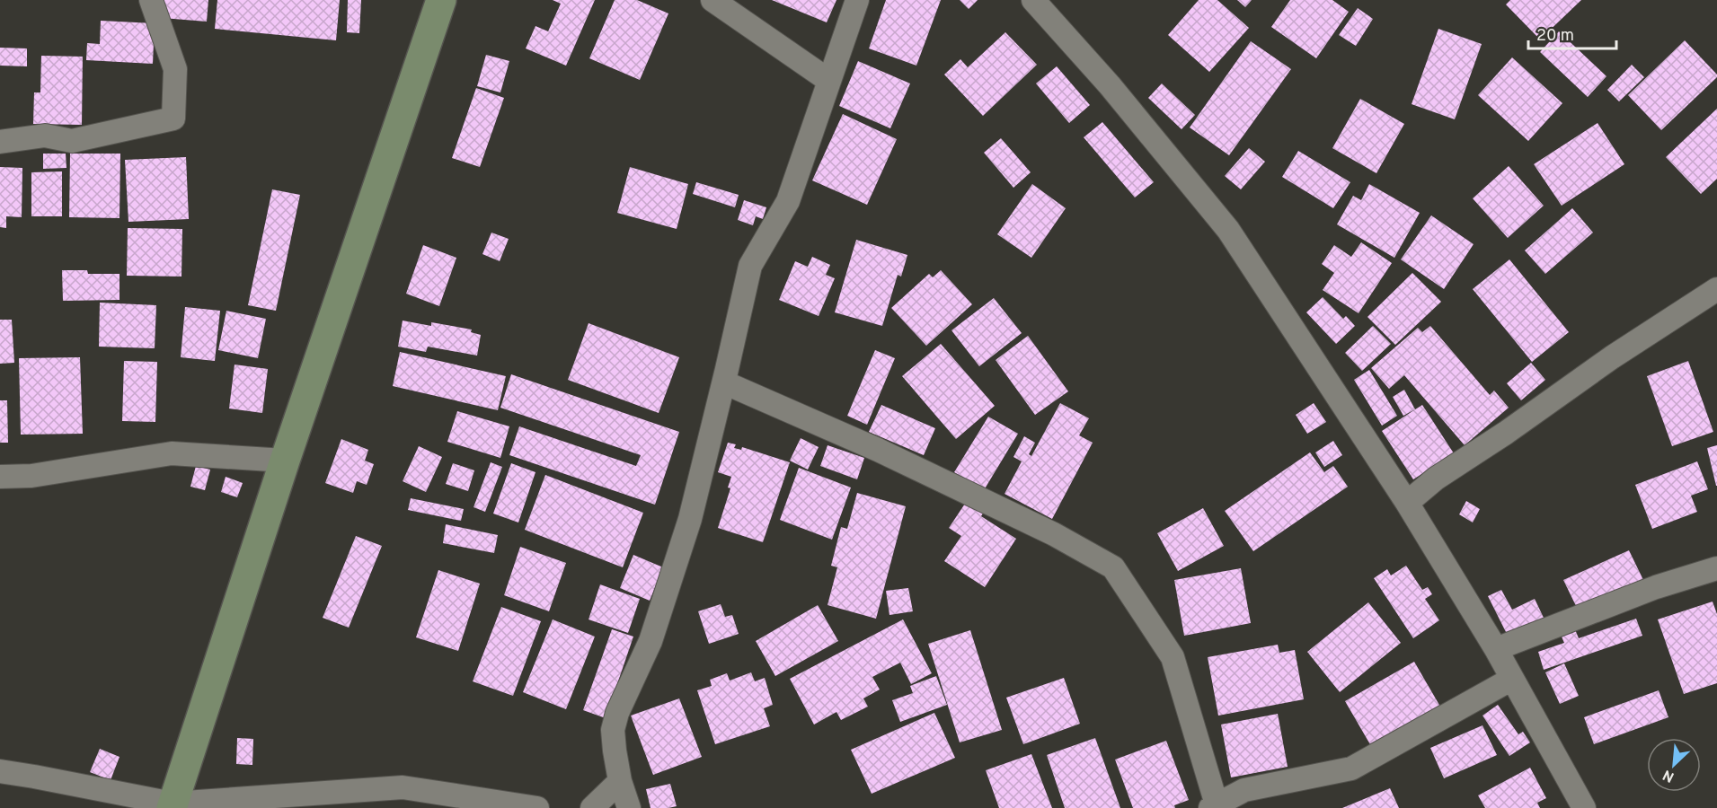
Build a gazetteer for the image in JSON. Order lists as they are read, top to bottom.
{
  "scale_bar": "20 m",
  "north": "bottom left"
}
